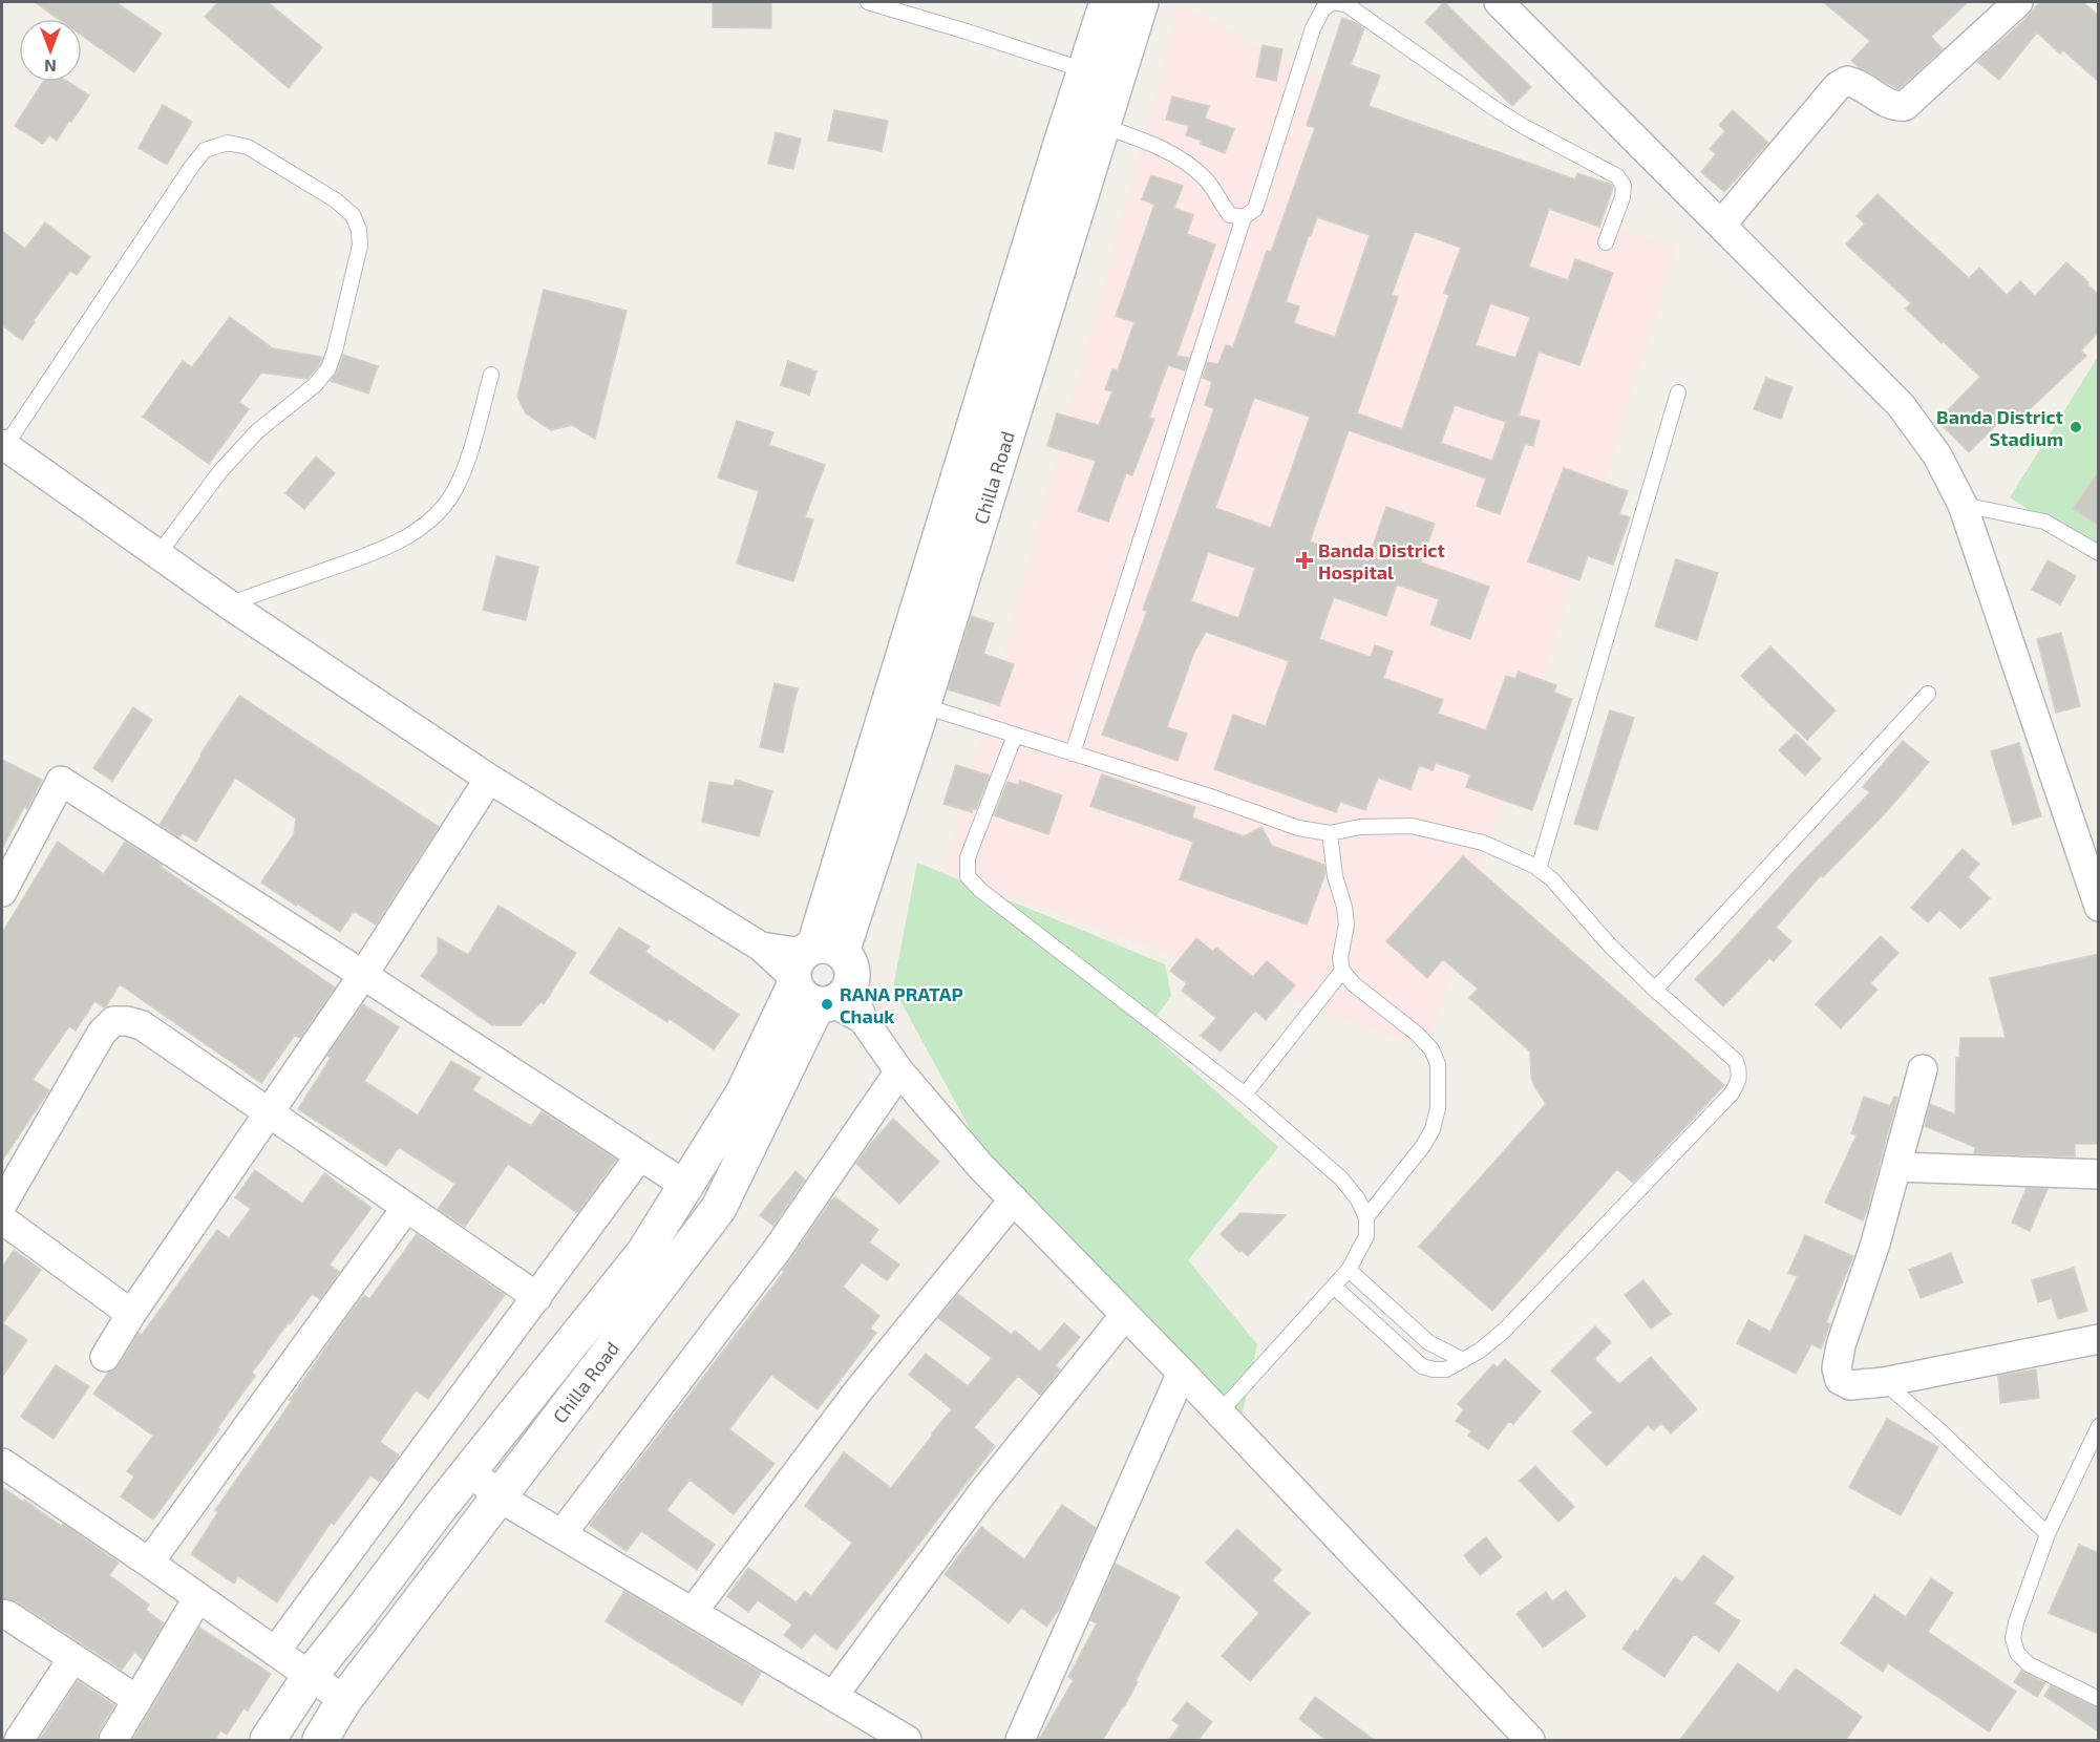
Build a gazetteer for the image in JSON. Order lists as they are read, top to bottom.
{
  "streets": {
    "main road": ["Chilla Road"]
  },
  "places": {
    "other": ["Banda District Stadium", "RANA PRATAP Chauk"],
    "health": ["Banda District Hospital"]
  },
  "north": "bottom"
}
